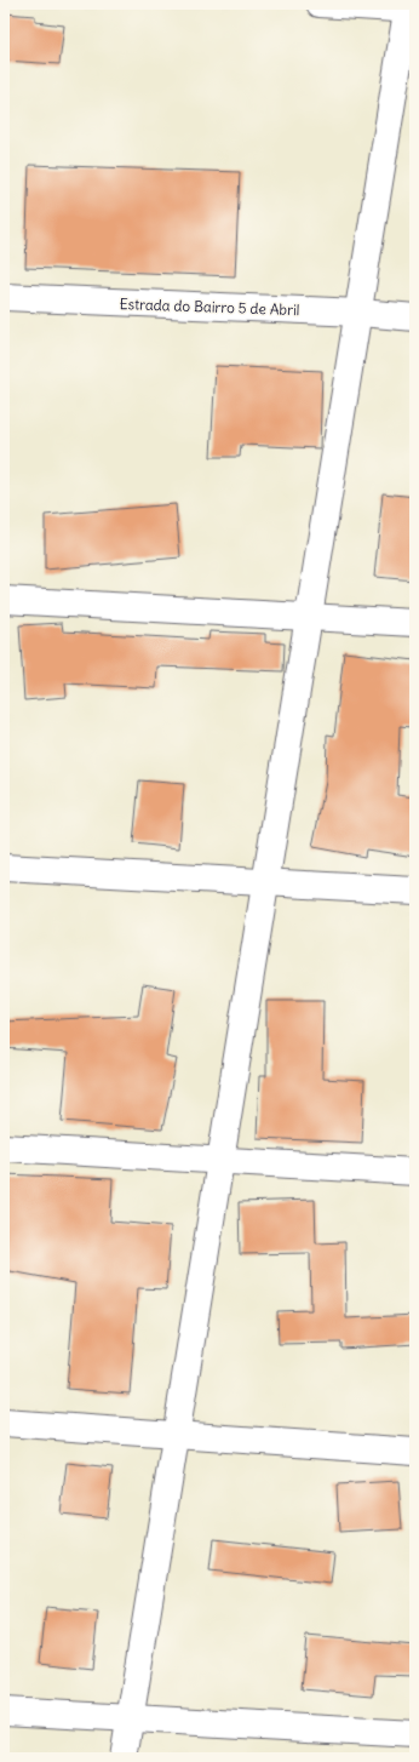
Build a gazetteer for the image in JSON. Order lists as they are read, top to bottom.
{
  "streets": {
    "street": ["Estrada do Bairro 5 de Abril"]
  }
}
